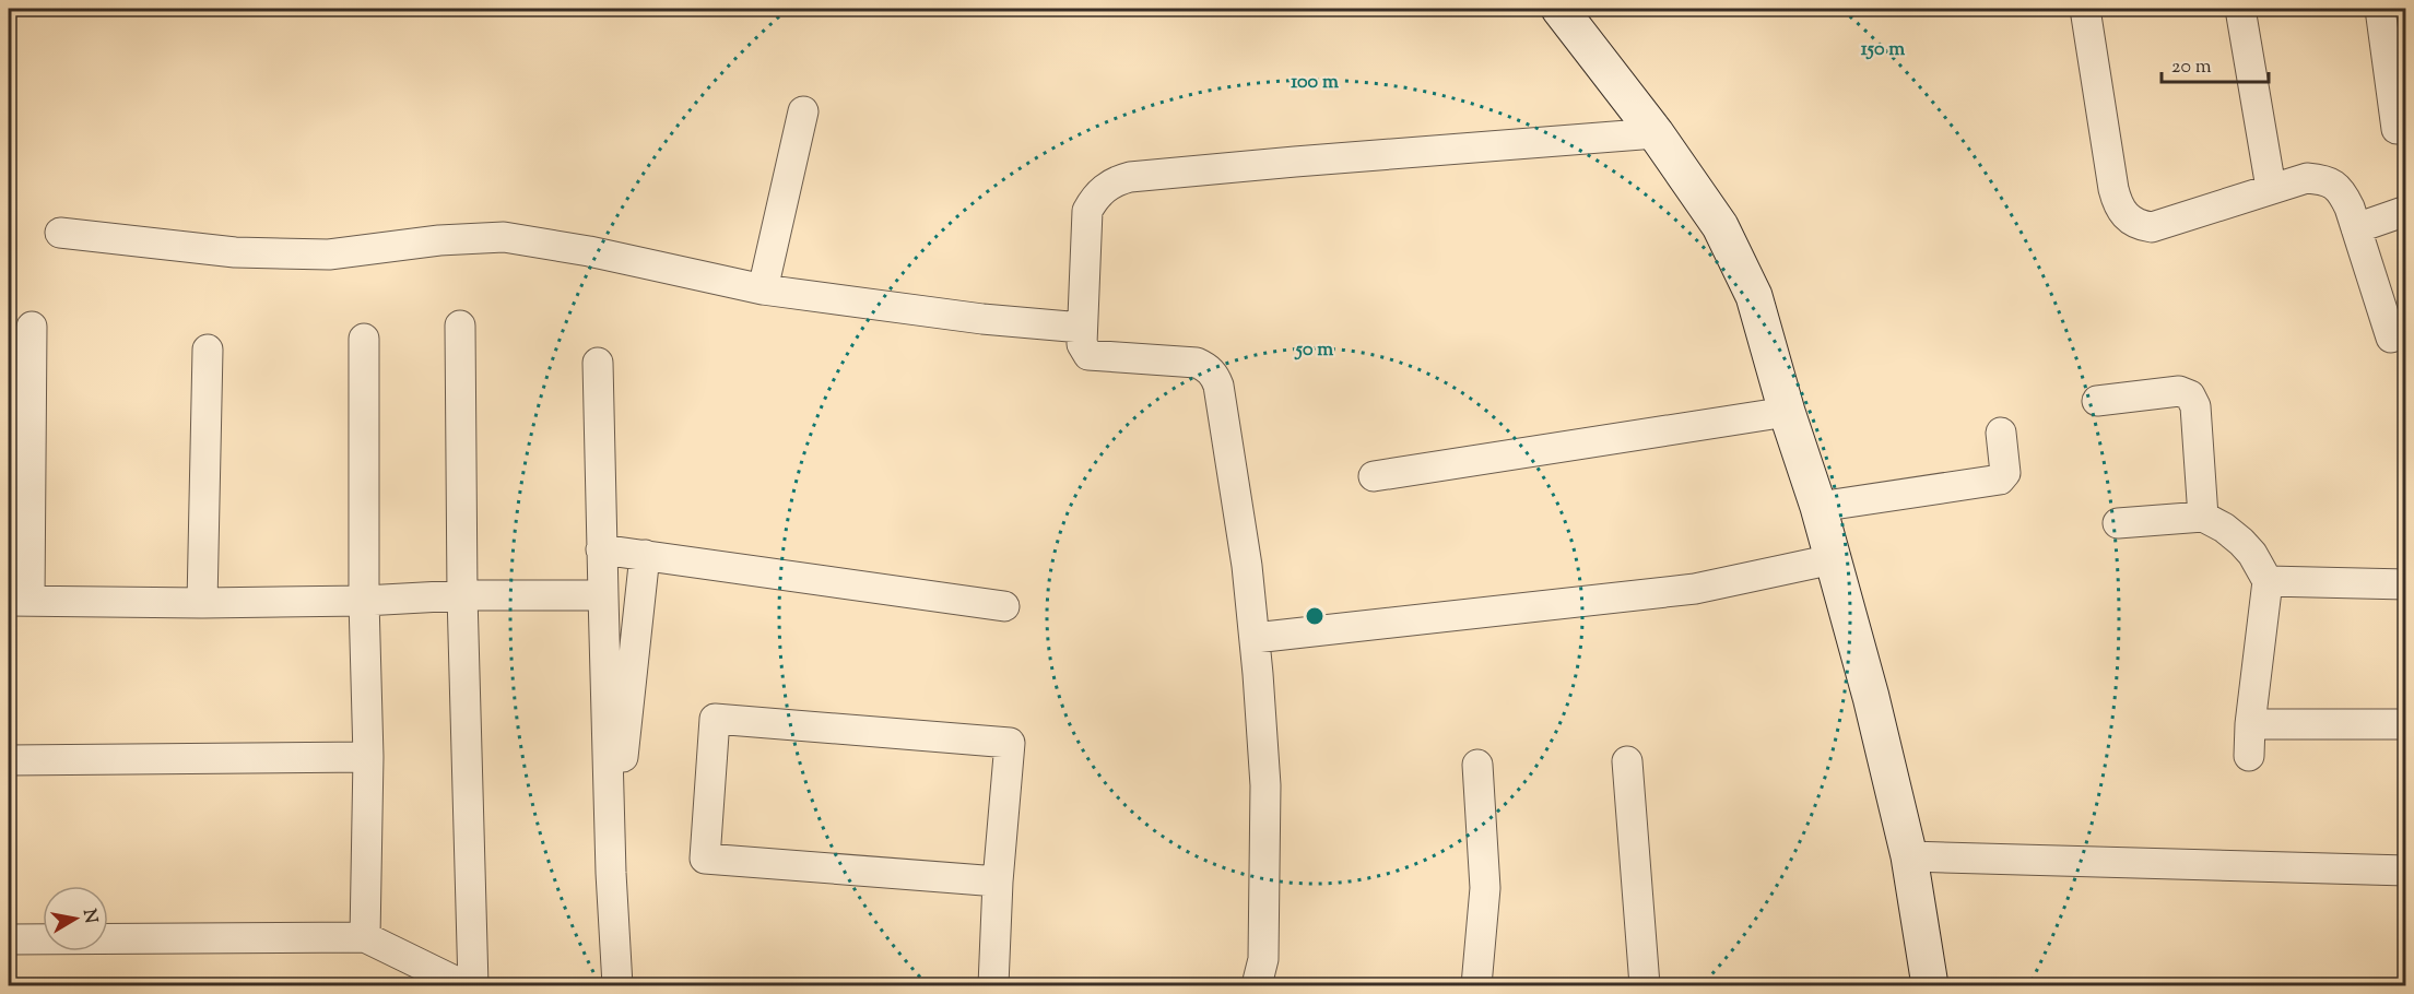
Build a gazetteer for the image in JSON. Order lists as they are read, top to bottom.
{
  "scale_bar": "20 m",
  "north": "right",
  "rings": ["150 m", "100 m", "50 m"]
}
